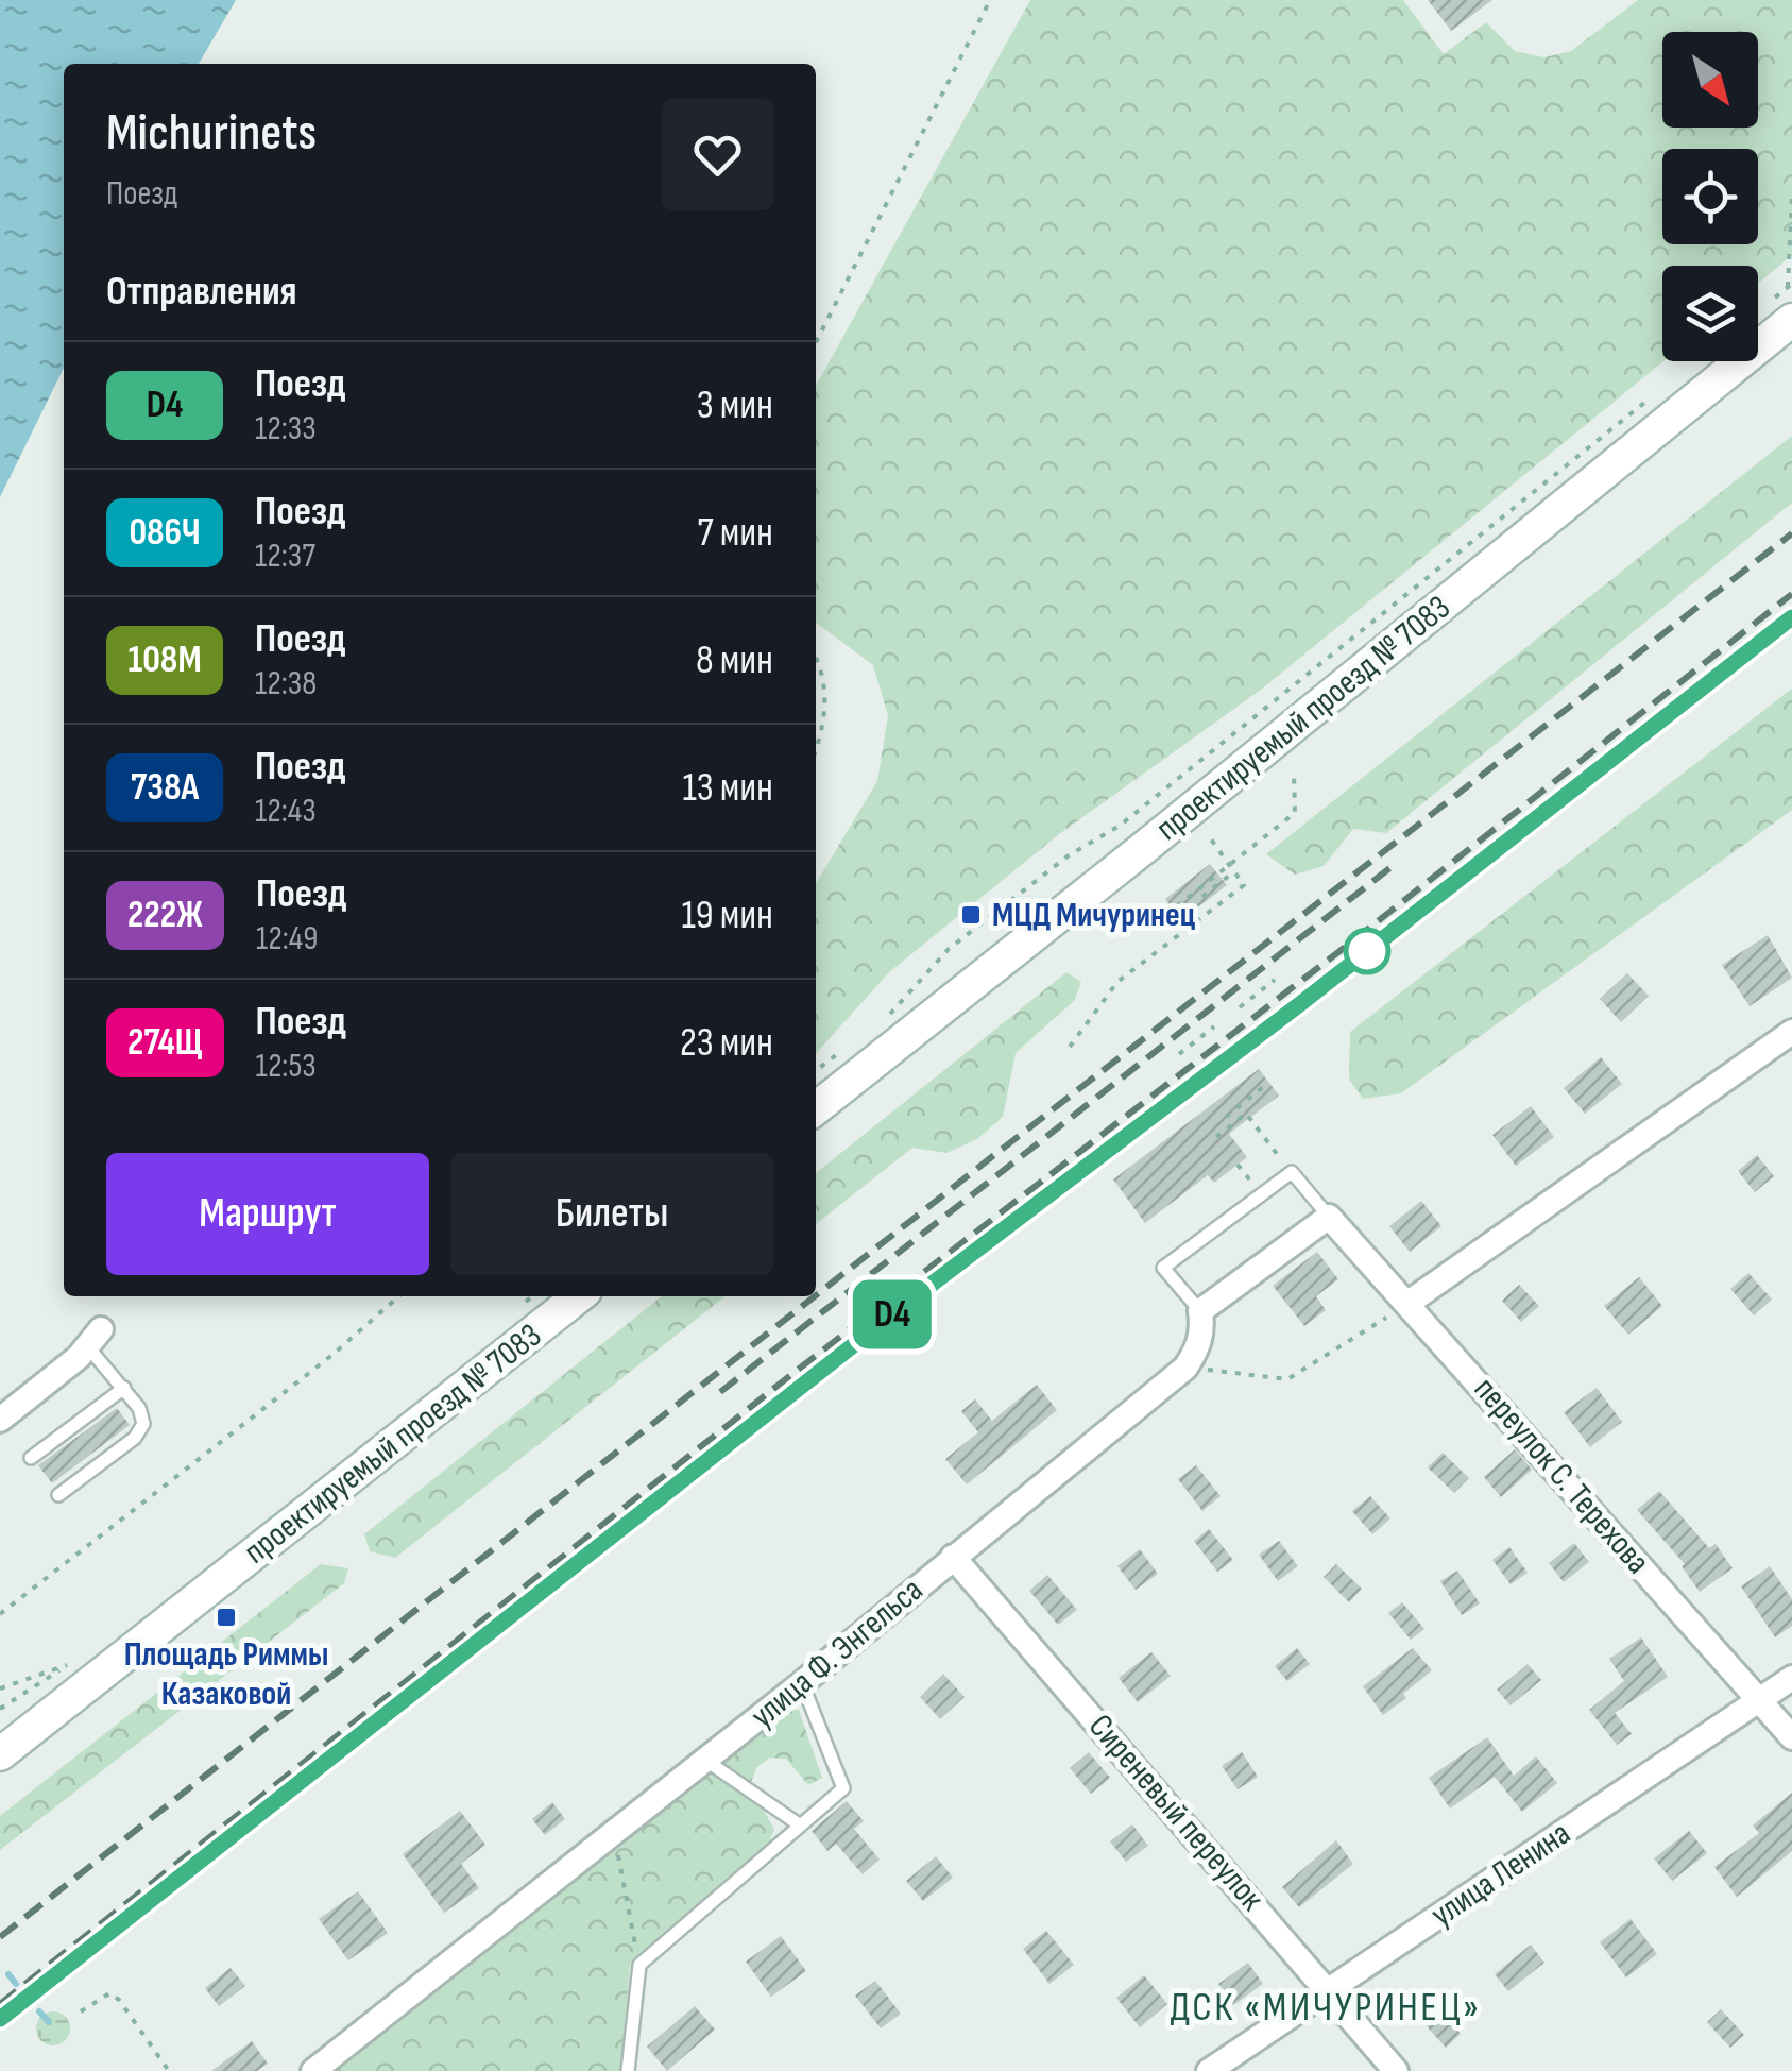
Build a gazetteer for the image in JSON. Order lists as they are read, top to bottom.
{
  "streets": {
    "main road": ["проектируемый проезд № 7083"],
    "street": [
      "переулок С. Терехова",
      "улица Ф. Энгельса",
      "Сиреневый переулок",
      "улица Ленина"
    ]
  },
  "crossings": [
    ["переулок С. Терехова", "улица Ленина"],
    ["улица Ф. Энгельса", "Сиреневый переулок"],
    ["Сиреневый переулок", "улица Ленина"]
  ],
  "districts": ["ДСК «МИЧУРИНЕЦ»"],
  "places": {
    "transit": ["МЦД Мичуринец", "Площадь Риммы Казаковой"]
  },
  "north": "bottom right",
  "page": {
    "on_map": "D4",
    "heading": [
      ["Michurinets", "Поезд"],
      "Отправления"
    ],
    "list": [
      {
        "mark": "D4",
        "name": "Поезд",
        "note": "12:33",
        "value": "3 мин"
      },
      {
        "mark": "086Ч",
        "name": "Поезд",
        "note": "12:37",
        "value": "7 мин"
      },
      {
        "mark": "108М",
        "name": "Поезд",
        "note": "12:38",
        "value": "8 мин"
      },
      {
        "mark": "738А",
        "name": "Поезд",
        "note": "12:43",
        "value": "13 мин"
      },
      {
        "mark": "222Ж",
        "name": "Поезд",
        "note": "12:49",
        "value": "19 мин"
      },
      {
        "mark": "274Щ",
        "name": "Поезд",
        "note": "12:53",
        "value": "23 мин"
      }
    ],
    "buttons": ["Маршрут", "Билеты"]
  }
}
